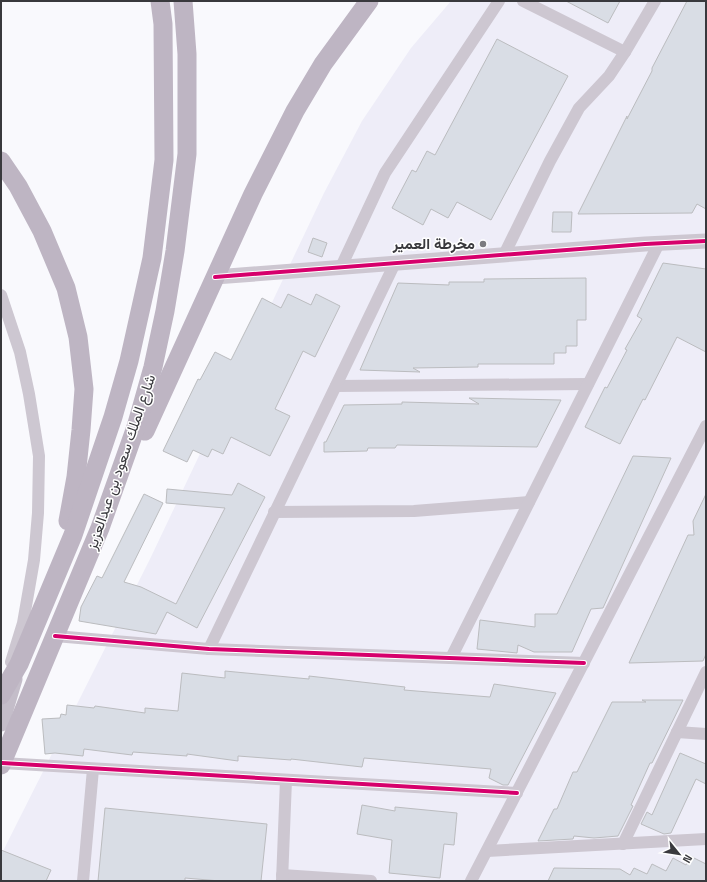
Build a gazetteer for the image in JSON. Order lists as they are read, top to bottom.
{
  "streets": {
    "main road": ["شارع الملك سعود بن عبدالعزيز"]
  },
  "places": ["مخرطة العمير"],
  "north": "bottom right"
}
